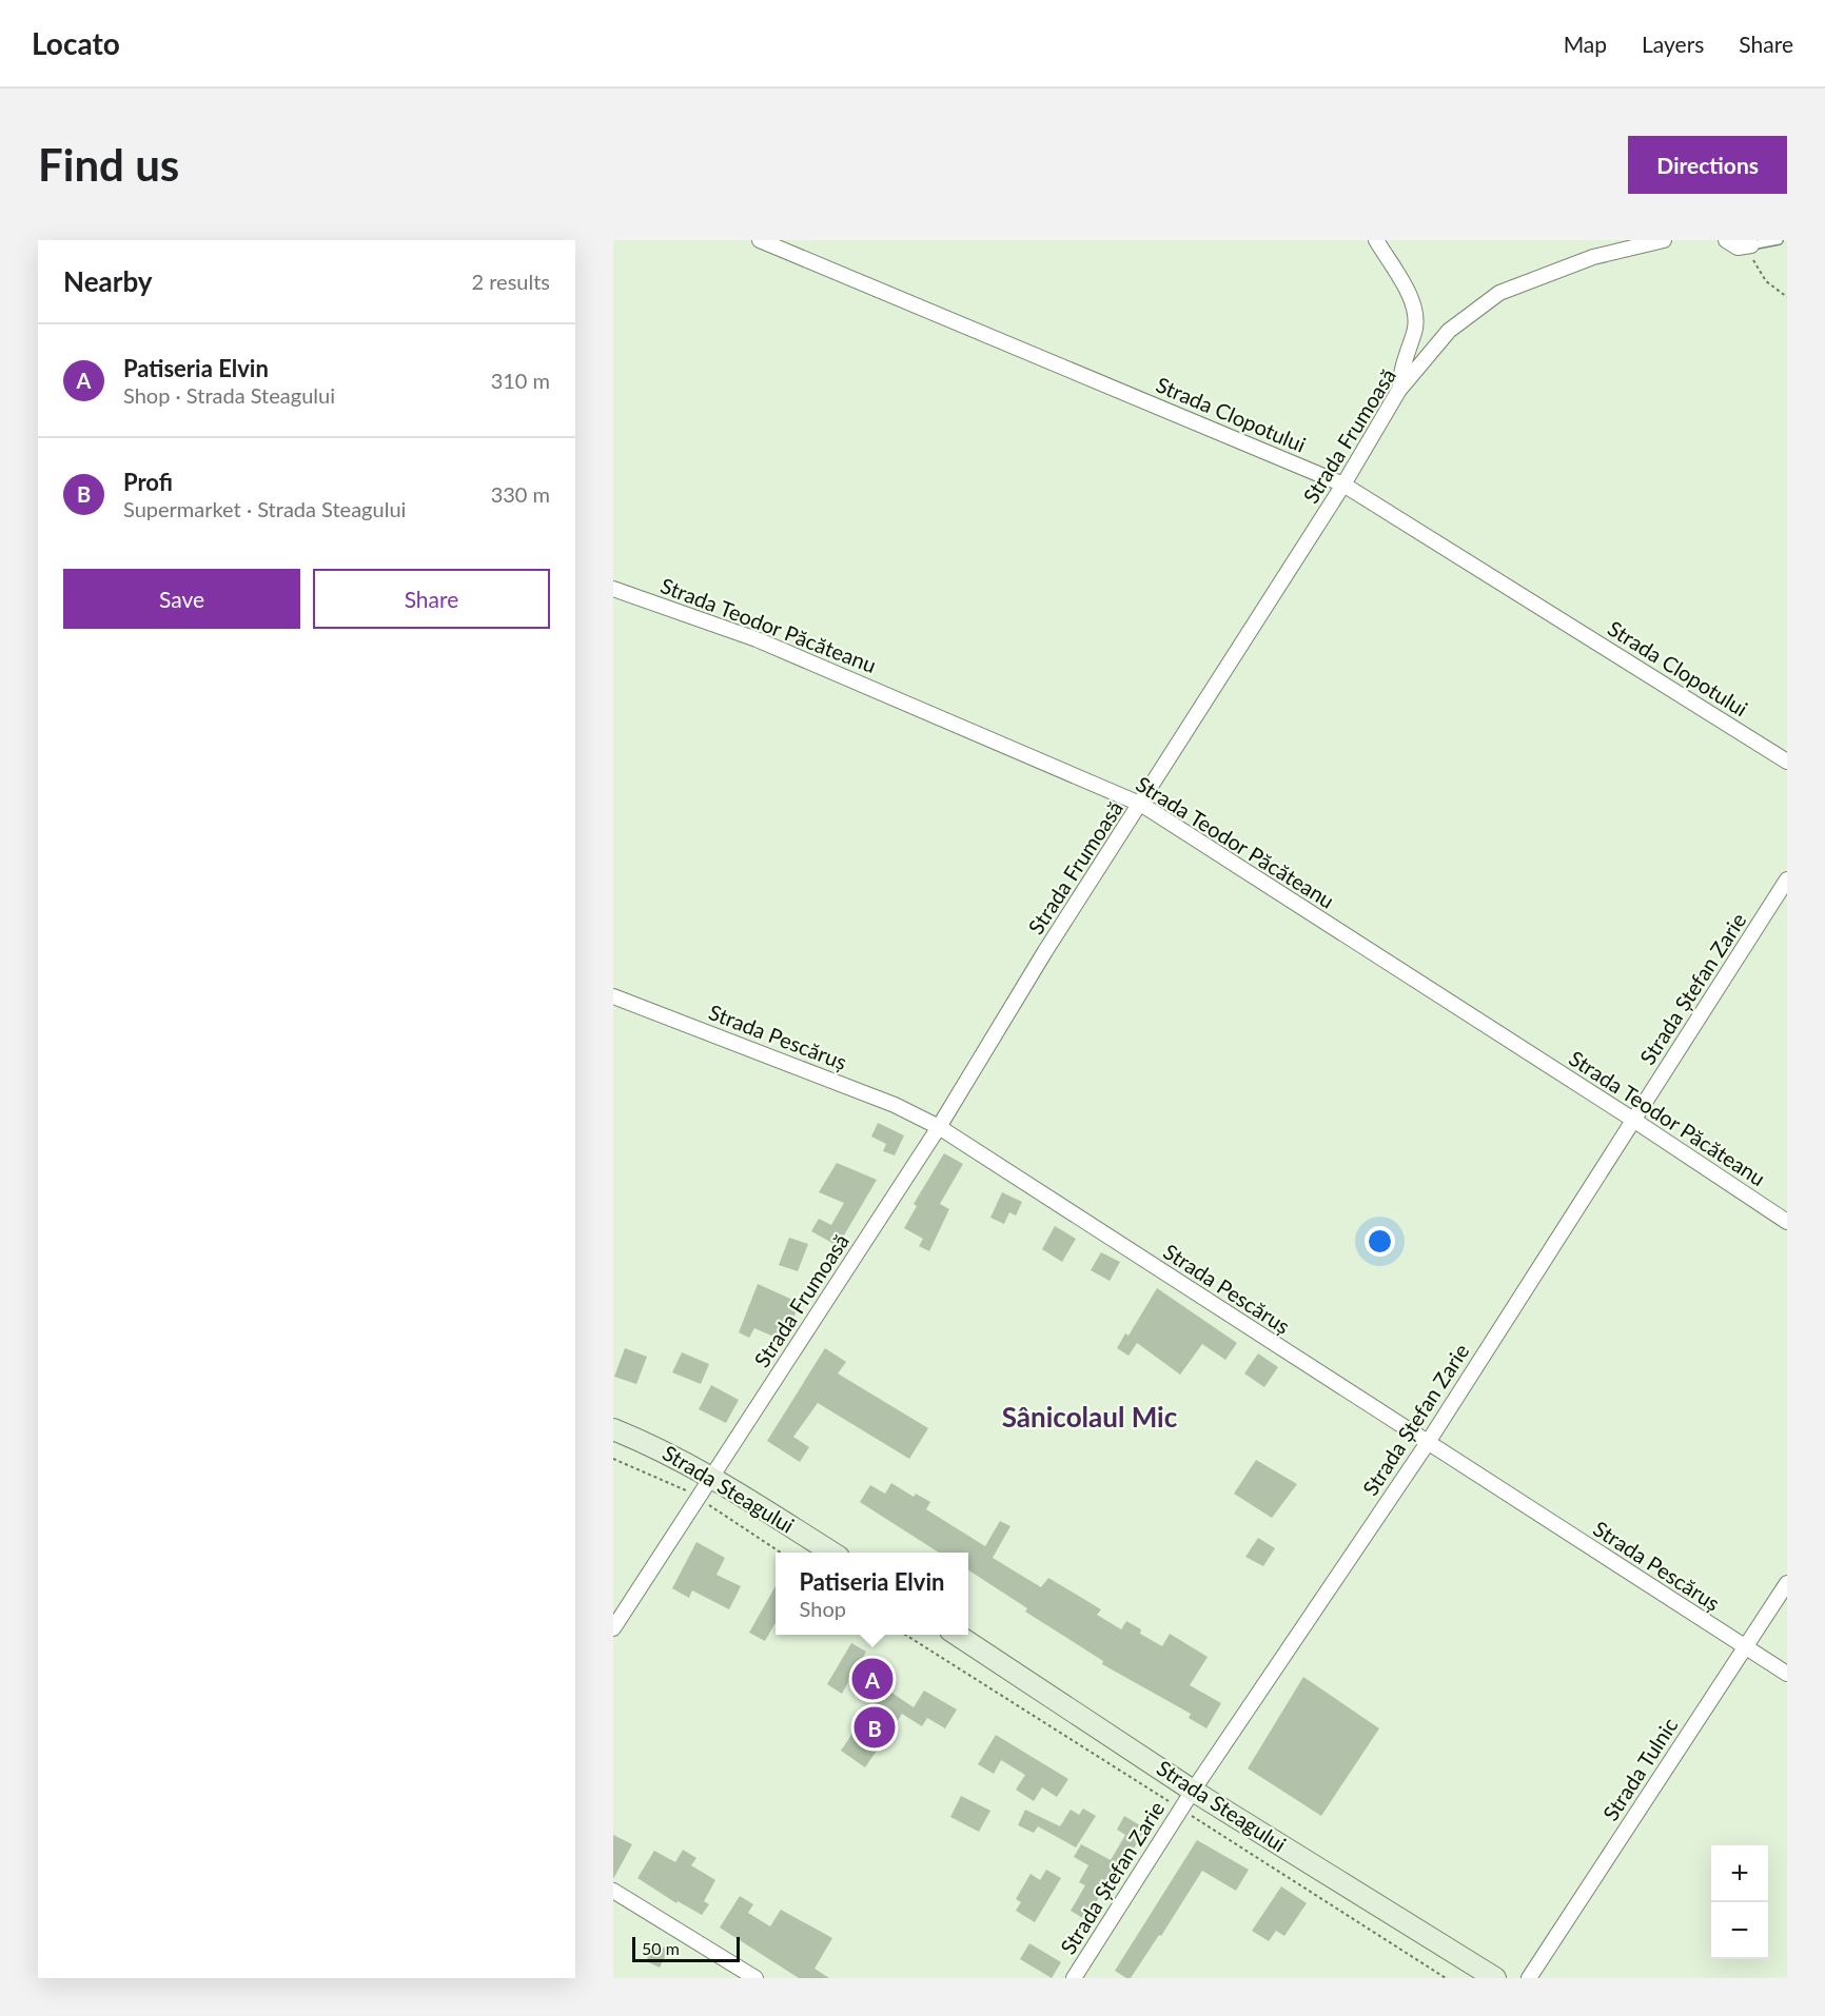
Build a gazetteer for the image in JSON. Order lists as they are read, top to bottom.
{
  "streets": {
    "main road": ["Strada Steagului"],
    "street": [
      "Strada Clopotului",
      "Strada Frumoasă",
      "Strada Teodor Păcăteanu",
      "Strada Ștefan Zarie",
      "Strada Pescăruș",
      "Strada Tulnic"
    ]
  },
  "crossings": [
    ["Strada Clopotului", "Strada Frumoasă"],
    ["Strada Frumoasă", "Strada Teodor Păcăteanu"],
    ["Strada Frumoasă", "Strada Pescăruș"],
    ["Strada Frumoasă", "Strada Steagului"],
    ["Strada Teodor Păcăteanu", "Strada Ștefan Zarie"],
    ["Strada Ștefan Zarie", "Strada Pescăruș"],
    ["Strada Ștefan Zarie", "Strada Steagului"],
    ["Strada Pescăruș", "Strada Tulnic"]
  ],
  "districts": ["Sânicolaul Mic"],
  "scale_bar": "50 m",
  "page": {
    "header": "Locato",
    "nav": ["Map", "Layers", "Share"],
    "buttons": [
      "Directions",
      ["Save", "Share"]
    ],
    "title": "Find us",
    "heading": ["Nearby", "2 results"],
    "list": [
      {
        "mark": "A",
        "name": "Patiseria Elvin",
        "note": "Shop · Strada Steagului",
        "value": "310 m"
      },
      {
        "mark": "B",
        "name": "Profi",
        "note": "Supermarket · Strada Steagului",
        "value": "330 m"
      }
    ],
    "popup": ["Patiseria Elvin", "Shop"],
    "pins": ["A", "B"],
    "map_buttons": ["+", "−"],
    "scale": "50 m"
  }
}
